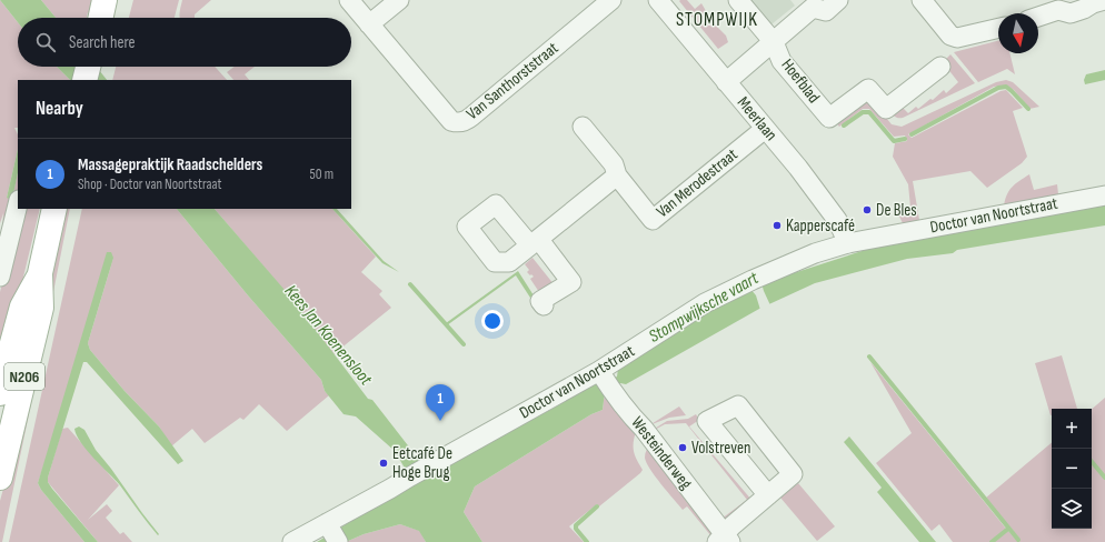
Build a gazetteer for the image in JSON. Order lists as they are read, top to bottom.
{
  "streets": {
    "main road": ["N206"],
    "street": [
      "Van Santhorststraat",
      "Hoefblad",
      "Meerlaan",
      "Van Merodestraat",
      "Doctor van Noortstraat",
      "Westeinderweg"
    ]
  },
  "crossings": [
    ["Hoefblad", "Meerlaan"],
    ["Meerlaan", "Van Merodestraat"],
    ["Meerlaan", "Doctor van Noortstraat"],
    ["Doctor van Noortstraat", "Westeinderweg"]
  ],
  "districts": ["STOMPWIJK"],
  "water": ["Stompwijksche vaart", "Kees Jan Koenensloot"],
  "places": [
    "De Bles",
    "Kapperscafé",
    "Volstreven",
    "Eetcafé De Hoge Brug"
  ],
  "north": "bottom",
  "page": {
    "search": "Search here",
    "heading": "Nearby",
    "list": [
      {
        "mark": "1",
        "name": "Massagepraktijk Raadschelders",
        "note": "Shop · Doctor van Noortstraat",
        "value": "50 m"
      }
    ],
    "pins": "1",
    "map_buttons": ["+", "−"]
  }
}
